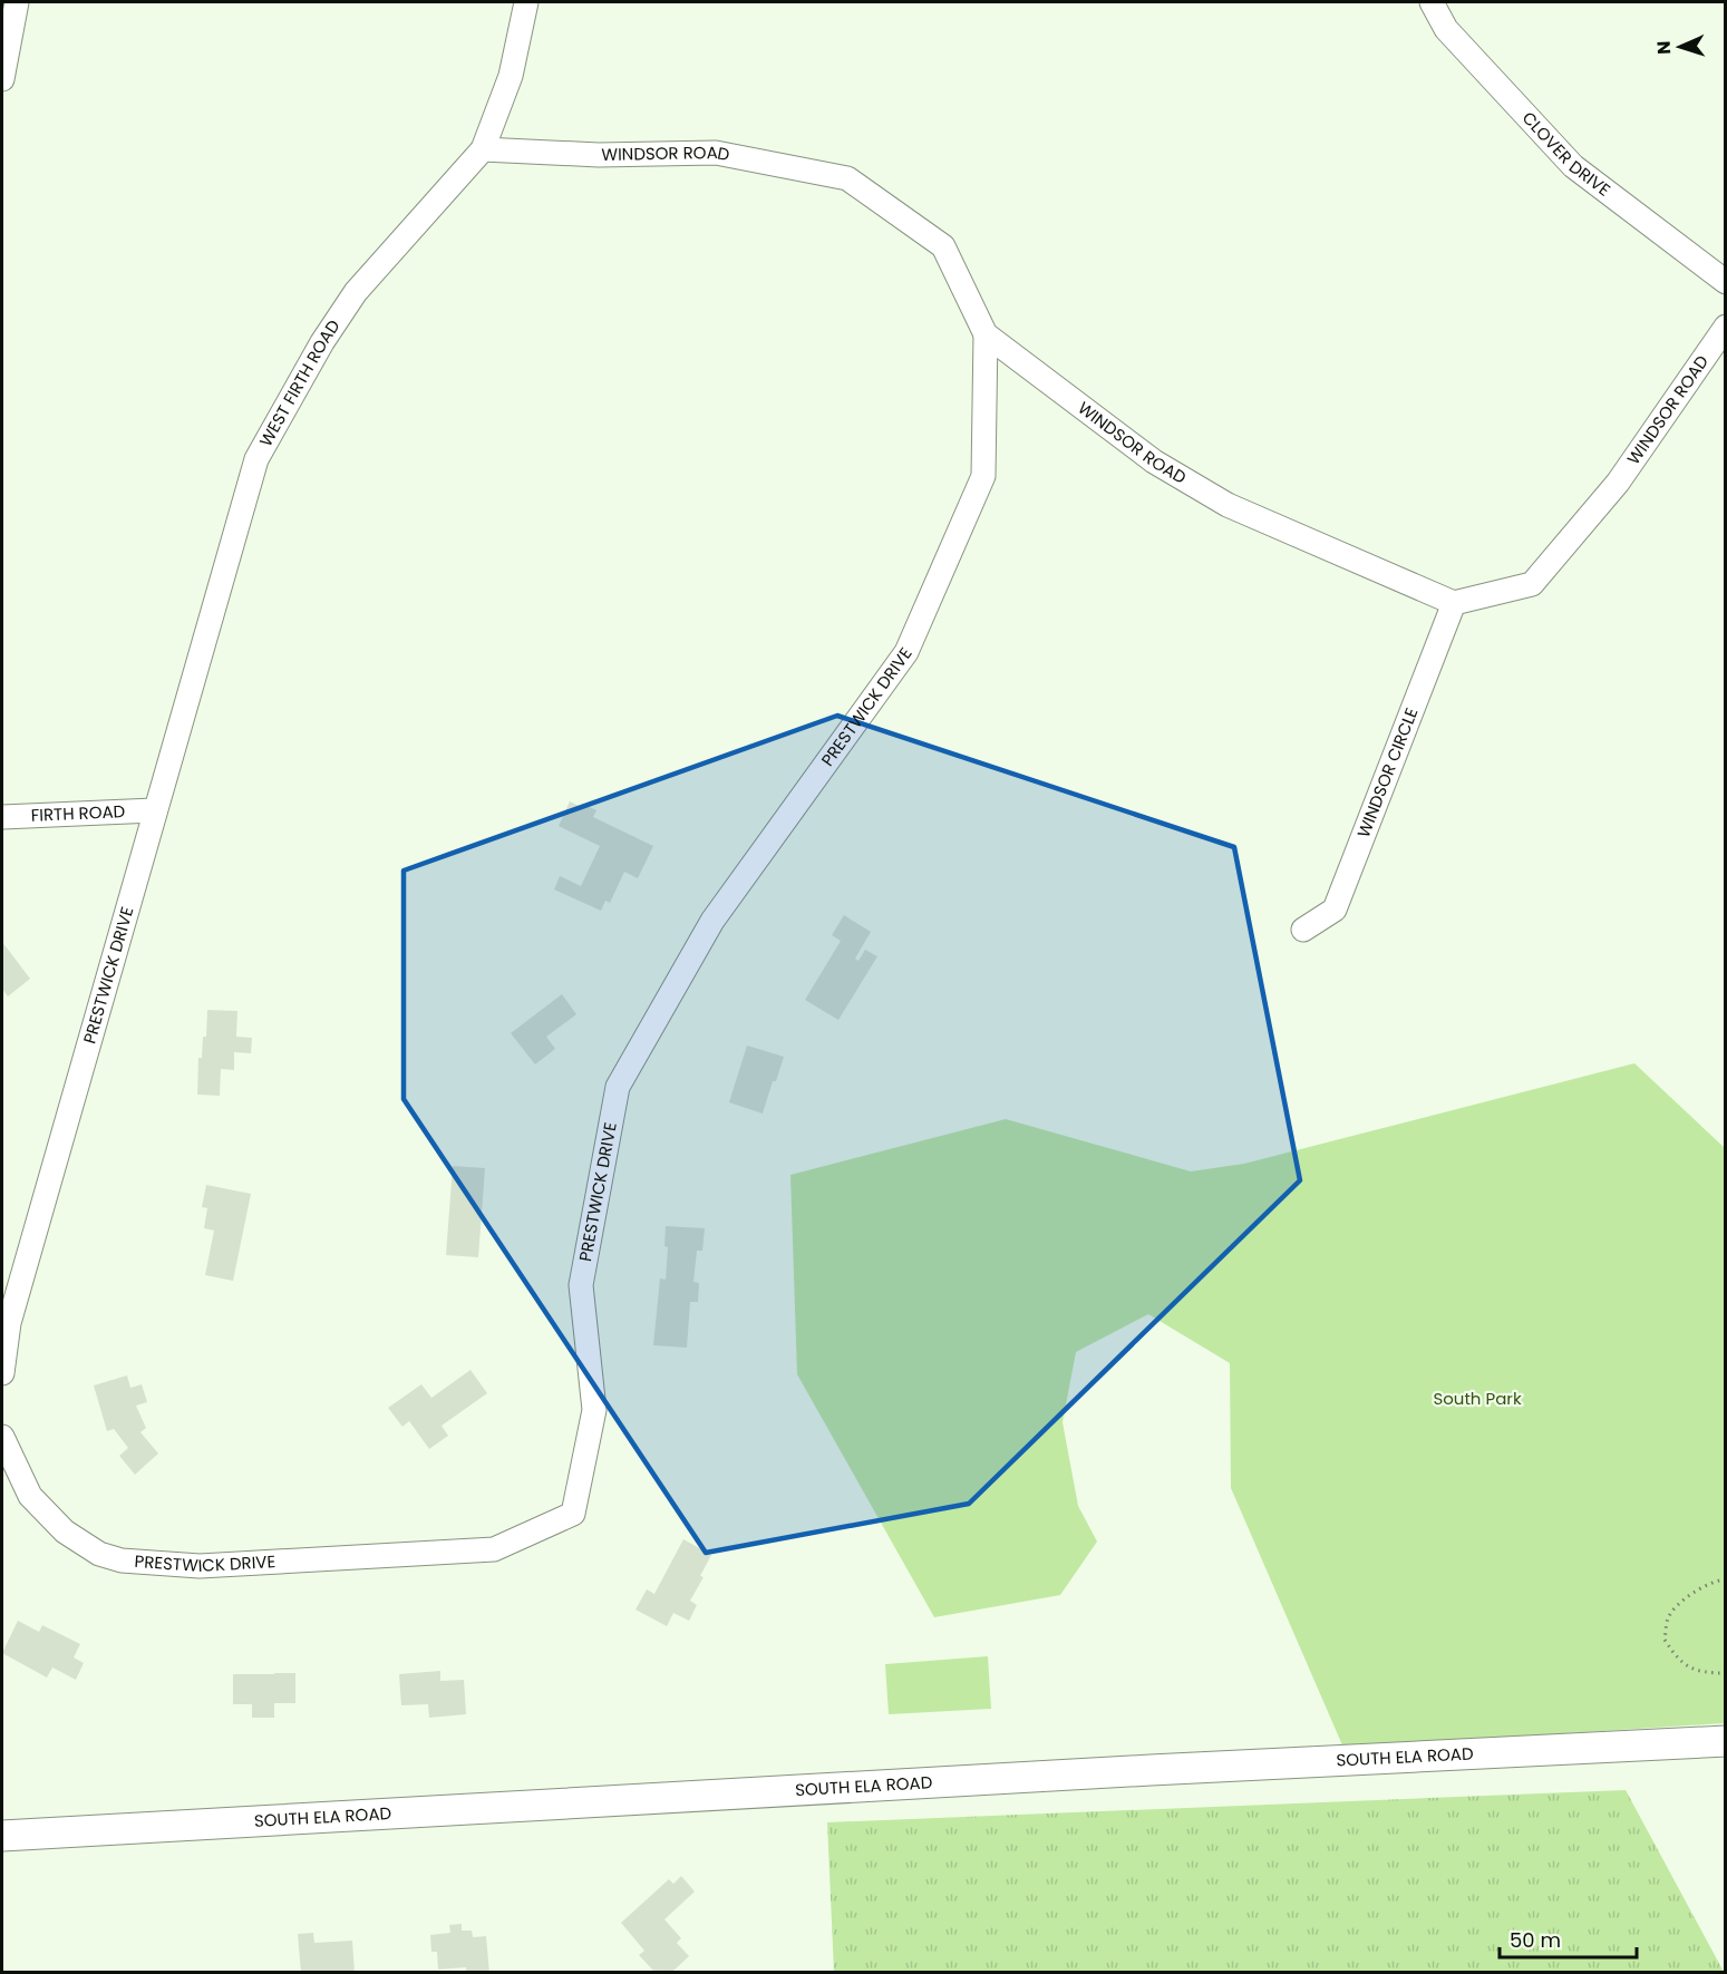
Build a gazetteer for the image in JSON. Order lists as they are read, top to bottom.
{
  "streets": {
    "main road": ["SOUTH ELA ROAD"],
    "street": [
      "CLOVER DRIVE",
      "WINDSOR ROAD",
      "WEST FIRTH ROAD",
      "PRESTWICK DRIVE",
      "WINDSOR CIRCLE",
      "FIRTH ROAD"
    ]
  },
  "crossings": [
    ["WINDSOR ROAD", "WEST FIRTH ROAD"],
    ["WINDSOR ROAD", "PRESTWICK DRIVE"],
    ["WINDSOR ROAD", "WINDSOR CIRCLE"],
    ["WEST FIRTH ROAD", "PRESTWICK DRIVE"],
    ["WEST FIRTH ROAD", "FIRTH ROAD"],
    ["PRESTWICK DRIVE", "FIRTH ROAD"]
  ],
  "parks": ["South Park"],
  "scale_bar": "50 m",
  "north": "left"
}
